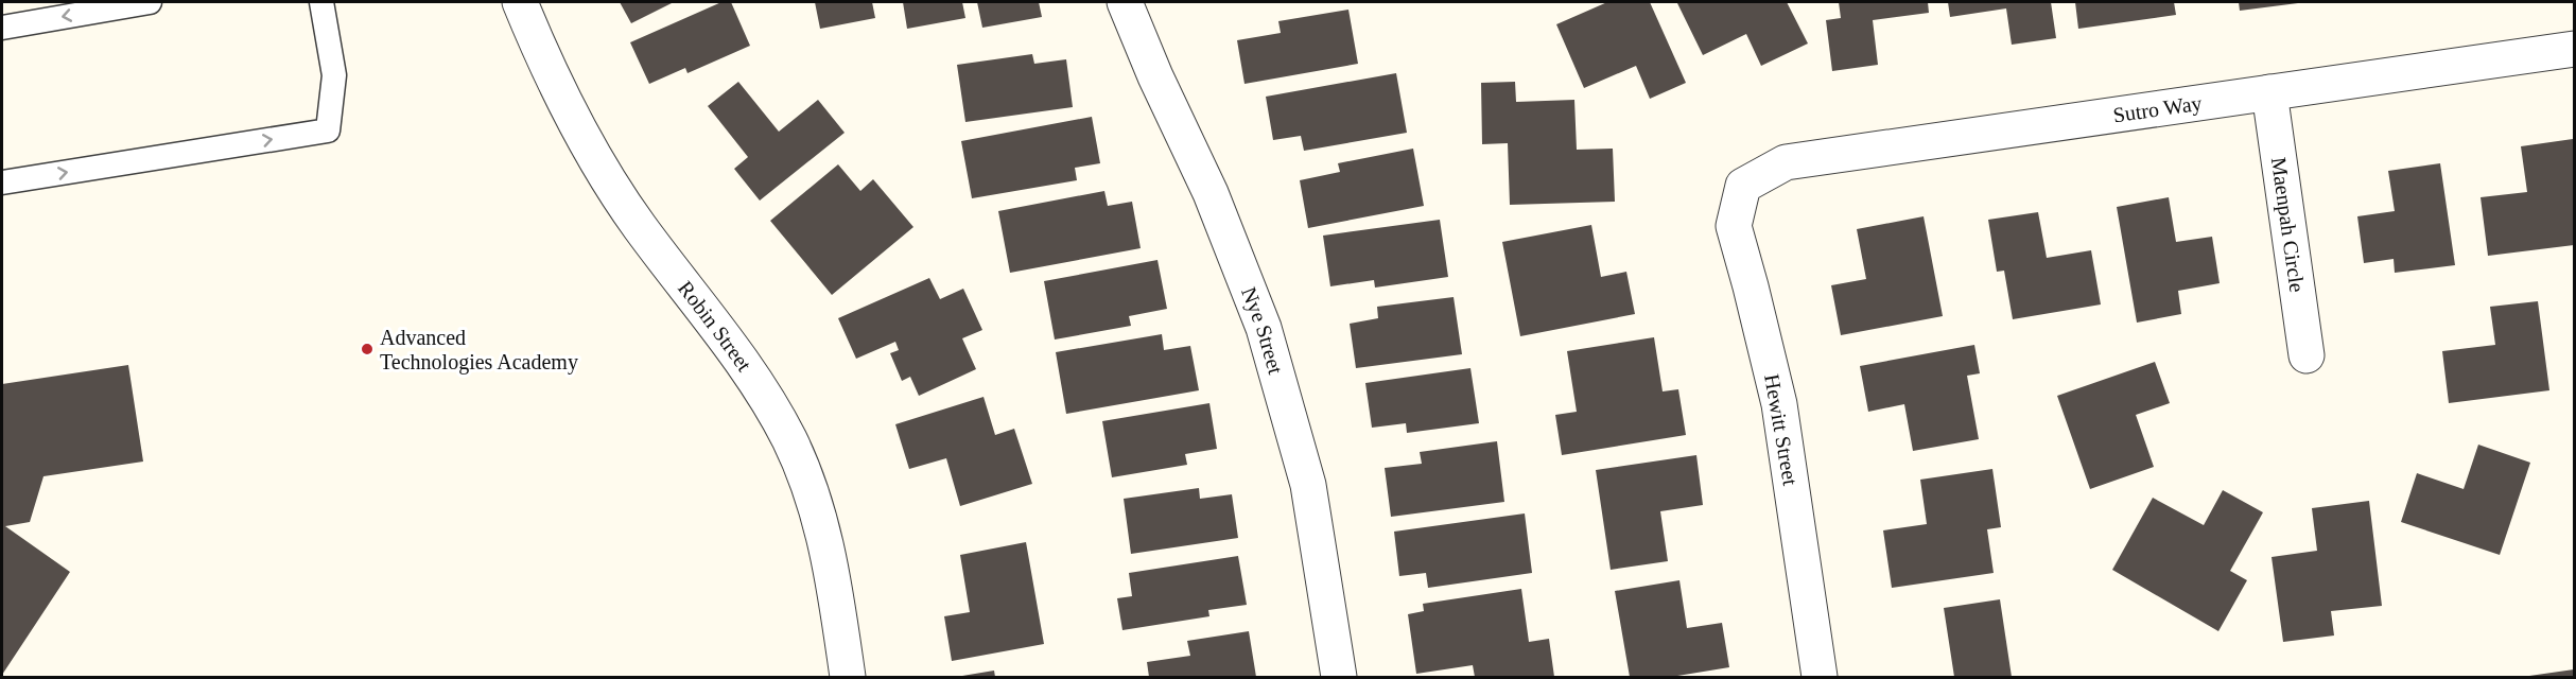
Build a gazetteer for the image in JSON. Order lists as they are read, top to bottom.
{
  "streets": {
    "street": [
      "Sutro Way",
      "Maenpah Circle",
      "Robin Street",
      "Nye Street",
      "Hewitt Street"
    ]
  },
  "crossings": [
    ["Sutro Way", "Maenpah Circle"],
    ["Sutro Way", "Hewitt Street"]
  ],
  "places": ["Advanced Technologies Academy"]
}
